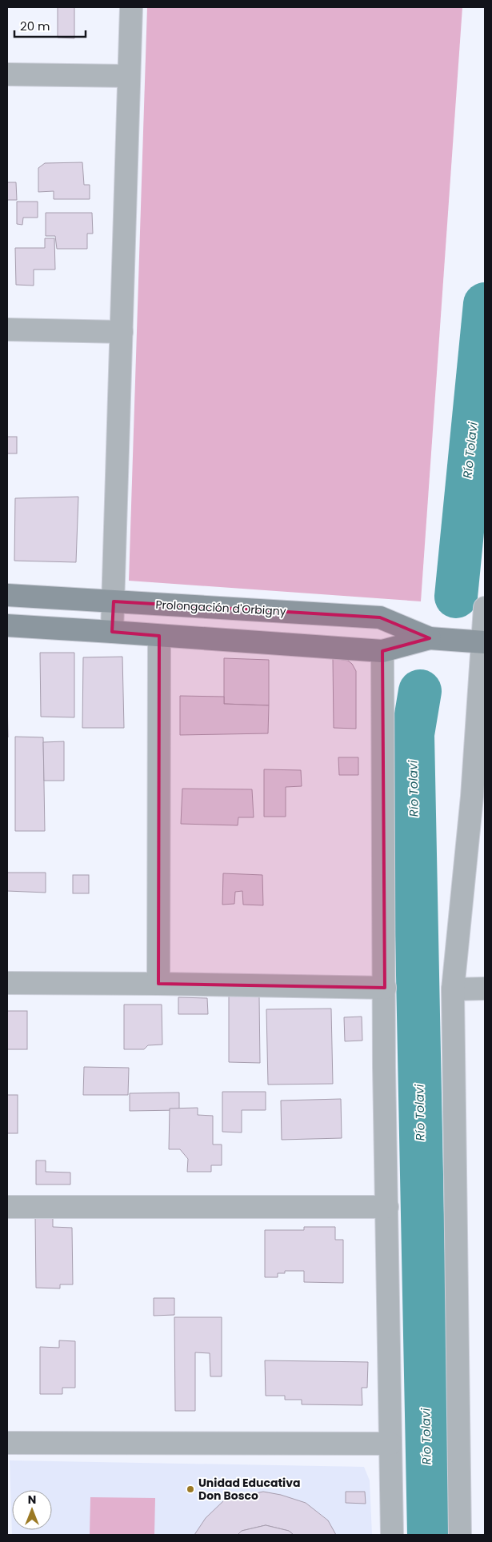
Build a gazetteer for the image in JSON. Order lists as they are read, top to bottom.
{
  "streets": {
    "street": ["Prolongación d'Orbigny"]
  },
  "water": ["Río Tolavi"],
  "places": ["Unidad Educativa Don Bosco"],
  "scale_bar": "20 m",
  "north": "top"
}
